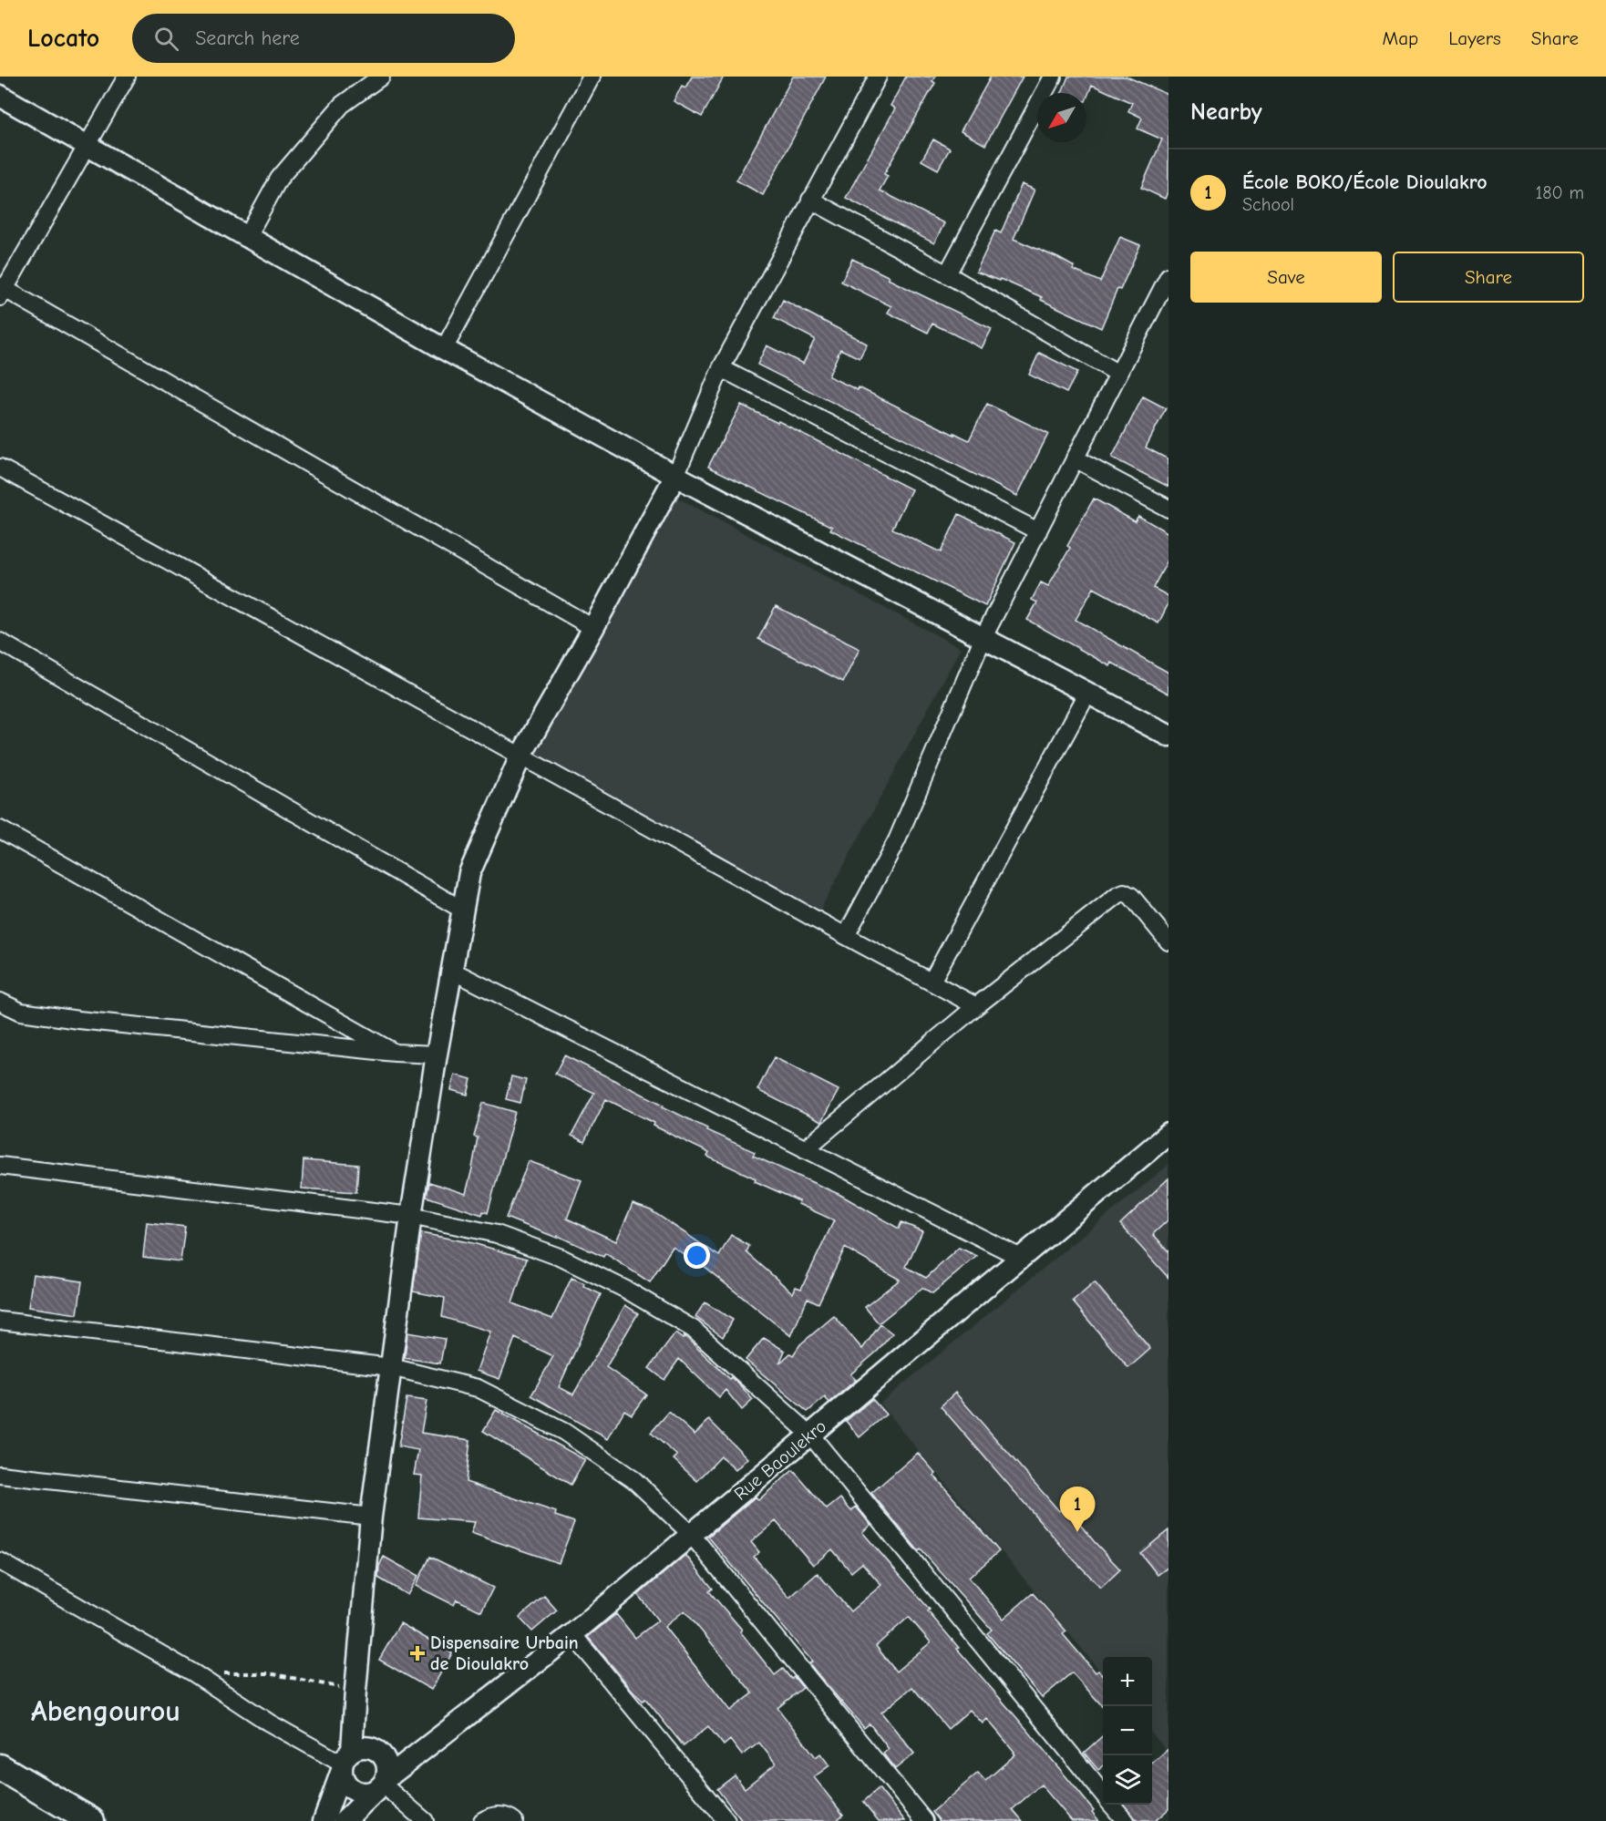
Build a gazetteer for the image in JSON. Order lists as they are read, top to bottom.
{
  "streets": {
    "street": ["Rue Baoulekro"]
  },
  "districts": ["Abengourou"],
  "places": {
    "health": ["Dispensaire Urbain de Dioulakro"]
  },
  "north": "bottom left",
  "page": {
    "header": "Locato",
    "search": "Search here",
    "nav": ["Map", "Layers", "Share"],
    "heading": "Nearby",
    "list": [
      {
        "mark": "1",
        "name": "École BOKO/École Dioulakro",
        "note": "School",
        "value": "180 m"
      }
    ],
    "buttons": ["Save", "Share"],
    "pins": "1",
    "map_buttons": ["+", "−"]
  }
}
